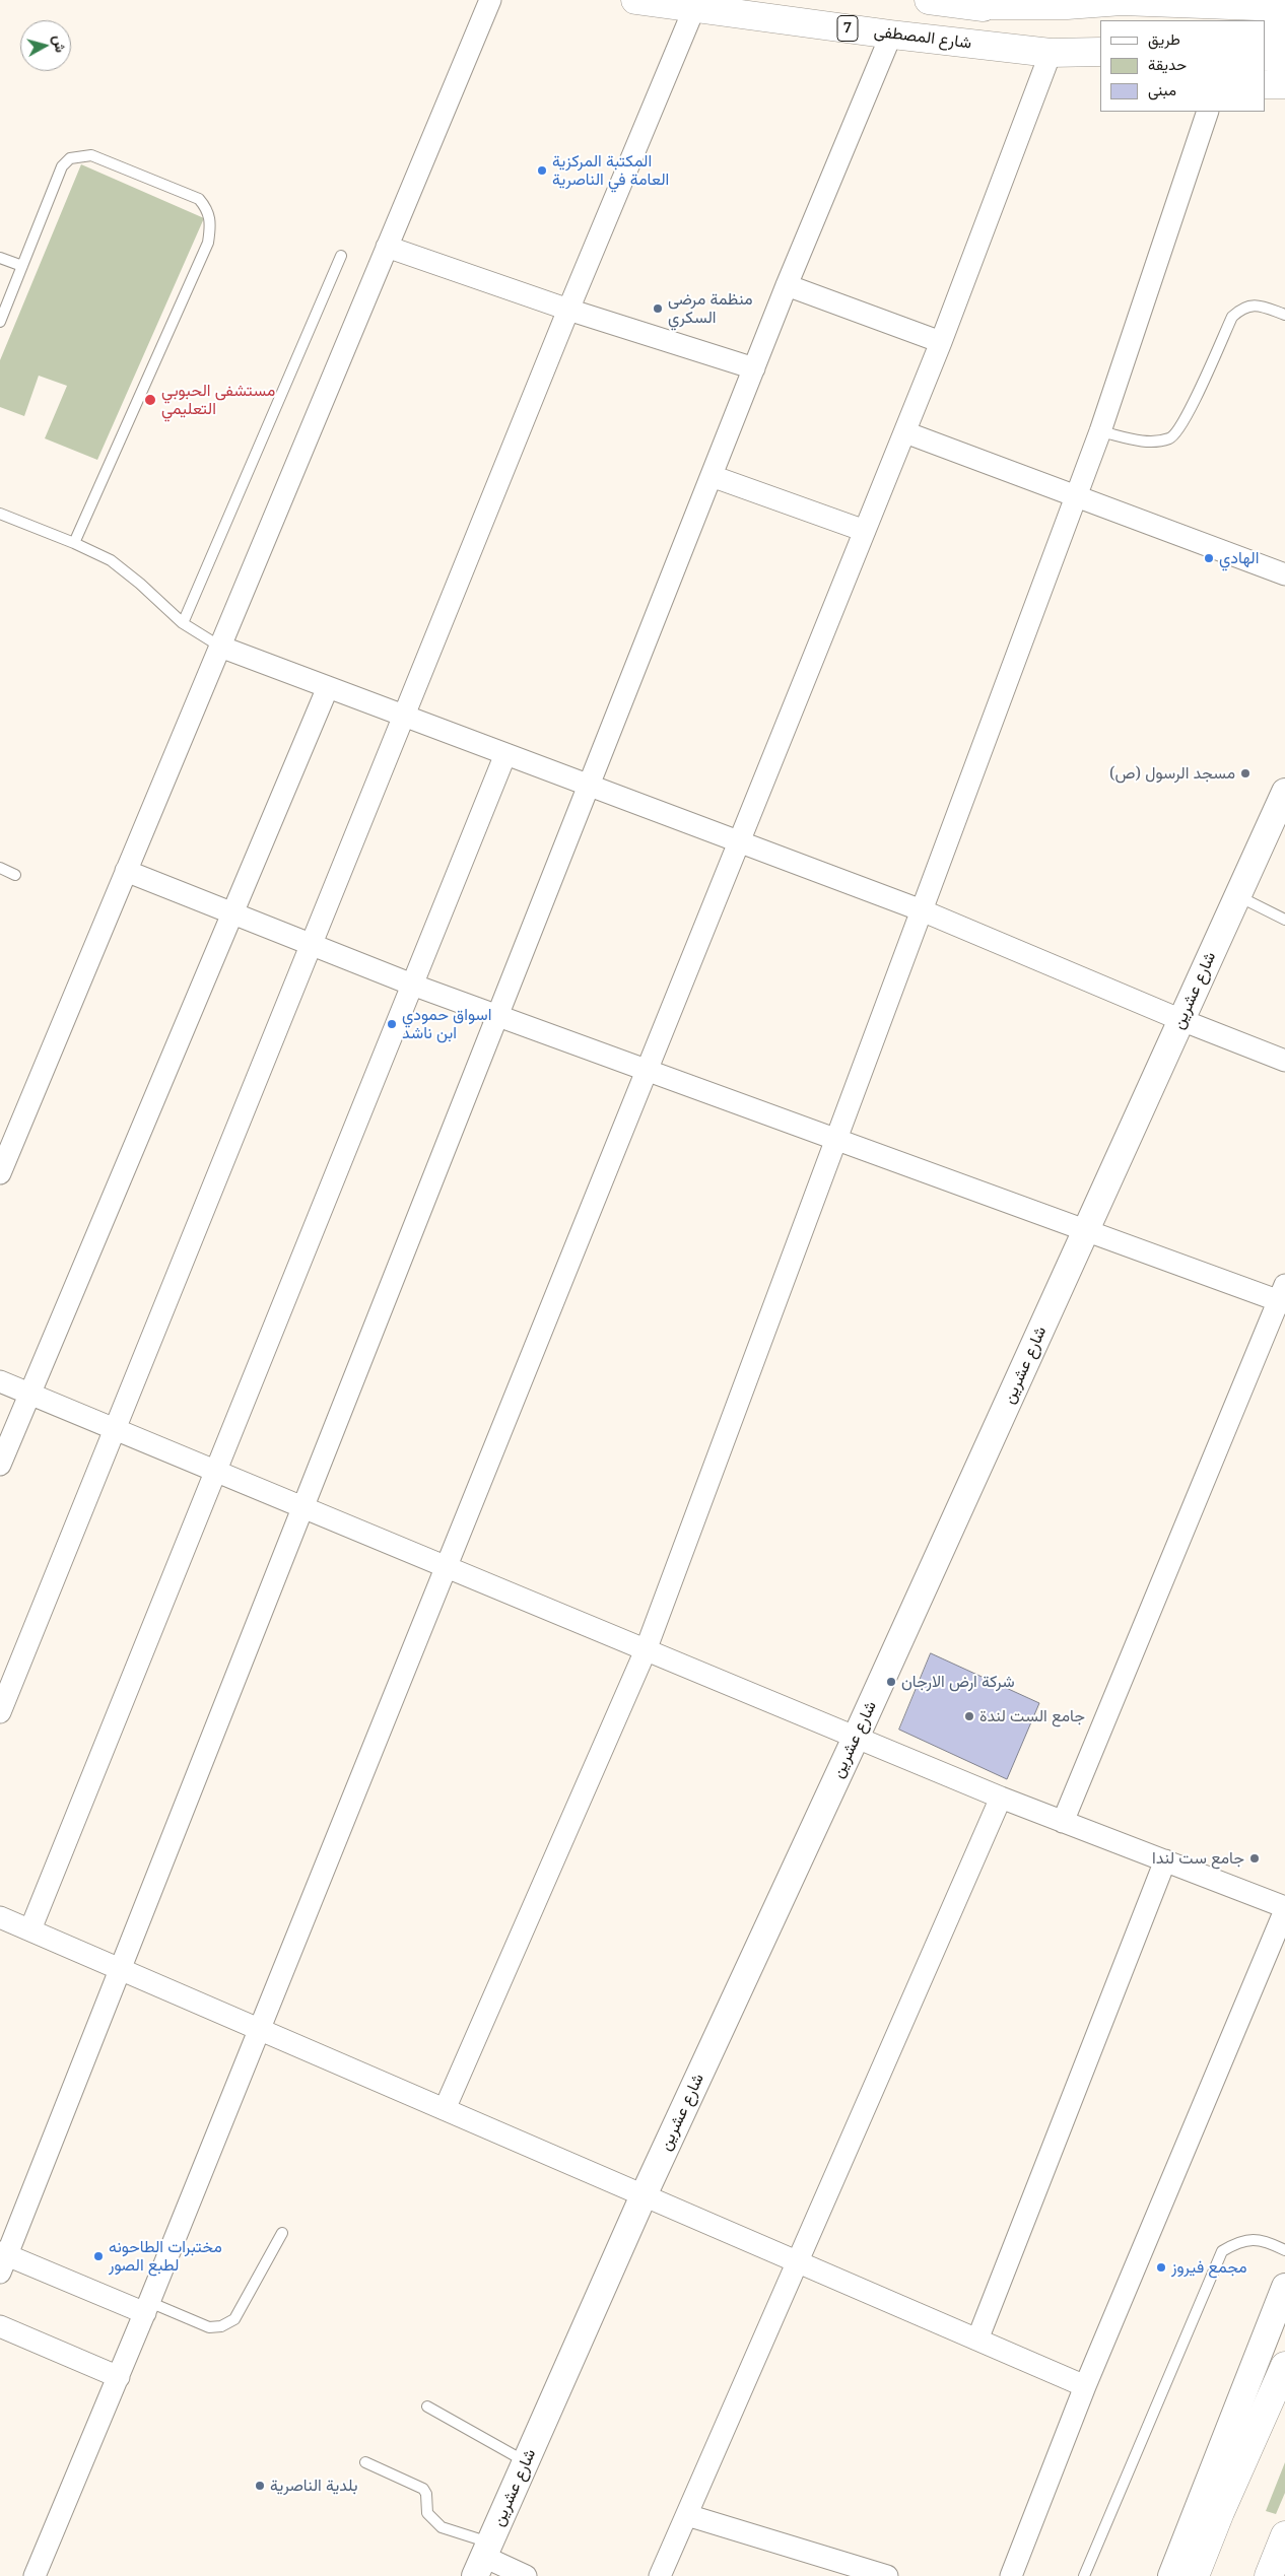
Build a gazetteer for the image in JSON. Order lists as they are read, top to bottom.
{
  "streets": {
    "main road": ["7", "شارع المصطفى"],
    "street": ["شارع عشرين"]
  },
  "crossings": [
    ["7", "شارع المصطفى"]
  ],
  "places": [
    "المكتبة المركزية العامة في الناصرية",
    "منظمة مرضى السكري",
    "مستشفى الحبوبي التعليمي",
    "الهادي",
    "مسجد الرسول (ص)",
    "اسواق حمودي ابن ناشد",
    "شركة ارض الارجان",
    "جامع الست لندة",
    "جامع ست لندا",
    "مختبرات الطاحونه لطبع الصور",
    "مجمع فيروز",
    "بلدية الناصرية"
  ],
  "legend": ["طريق", "حديقة", "مبنى"],
  "north": "right"
}
